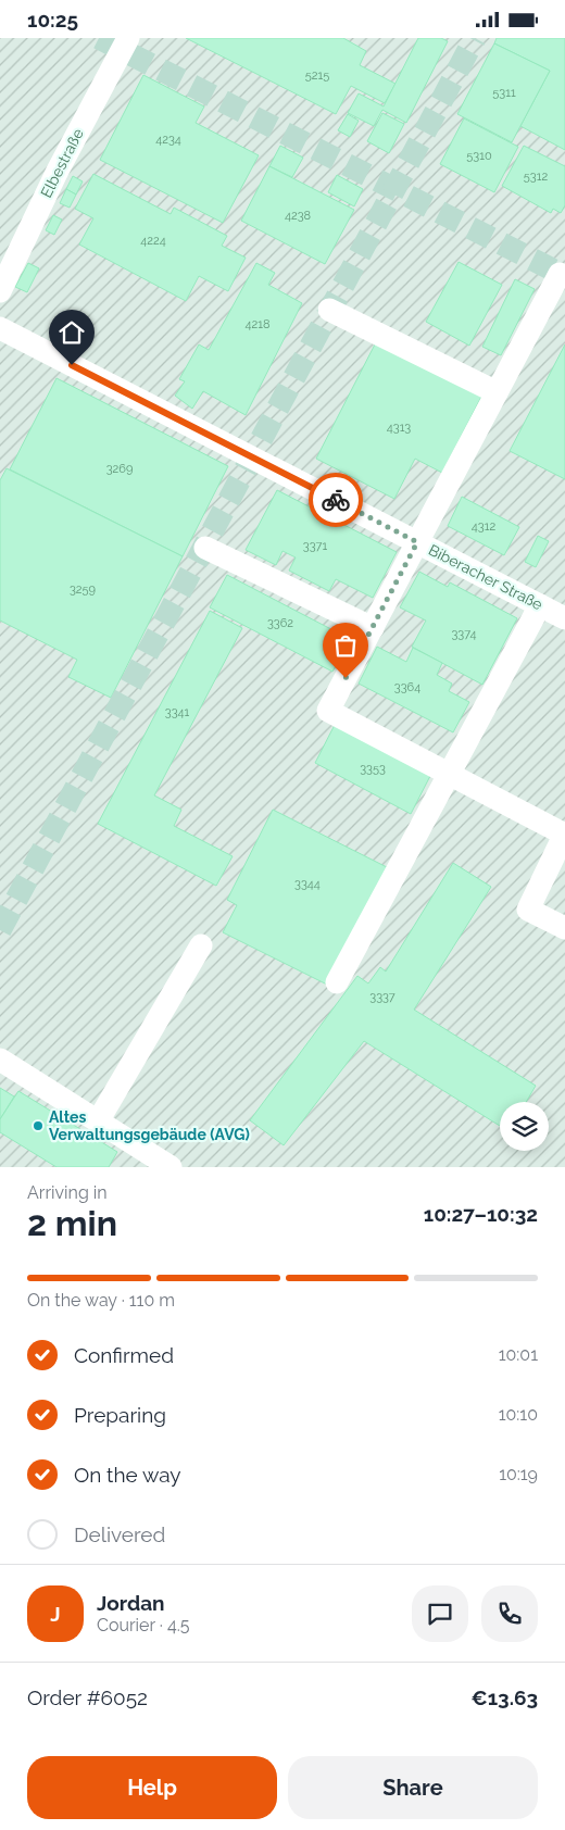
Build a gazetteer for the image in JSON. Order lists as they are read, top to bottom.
{
  "streets": {
    "street": ["Elbestraße", "Biberacher Straße"]
  },
  "places": ["Altes Verwaltungsgebäude (AVG)"],
  "house_numbers": [
    "5215",
    "5311",
    "4234",
    "5310",
    "5312",
    "4238",
    "4224",
    "4218",
    "4313",
    "3269",
    "4312",
    "3371",
    "3259",
    "3362",
    "3374",
    "3364",
    "3341",
    "3353",
    "3344",
    "3337"
  ],
  "page": {
    "status": "10:25",
    "heading": ["2 min", "Arriving in", "10:27–10:32"],
    "panel": [
      "Jordan",
      "Courier · 4.5",
      "Order #6052",
      "€13.63"
    ],
    "bar": "On the way · 110 m",
    "list": [
      ["Confirmed", "10:01"],
      ["Preparing", "10:10"],
      ["On the way", "10:19"],
      "Delivered"
    ],
    "round": "J",
    "buttons": ["Help", "Share"]
  }
}
